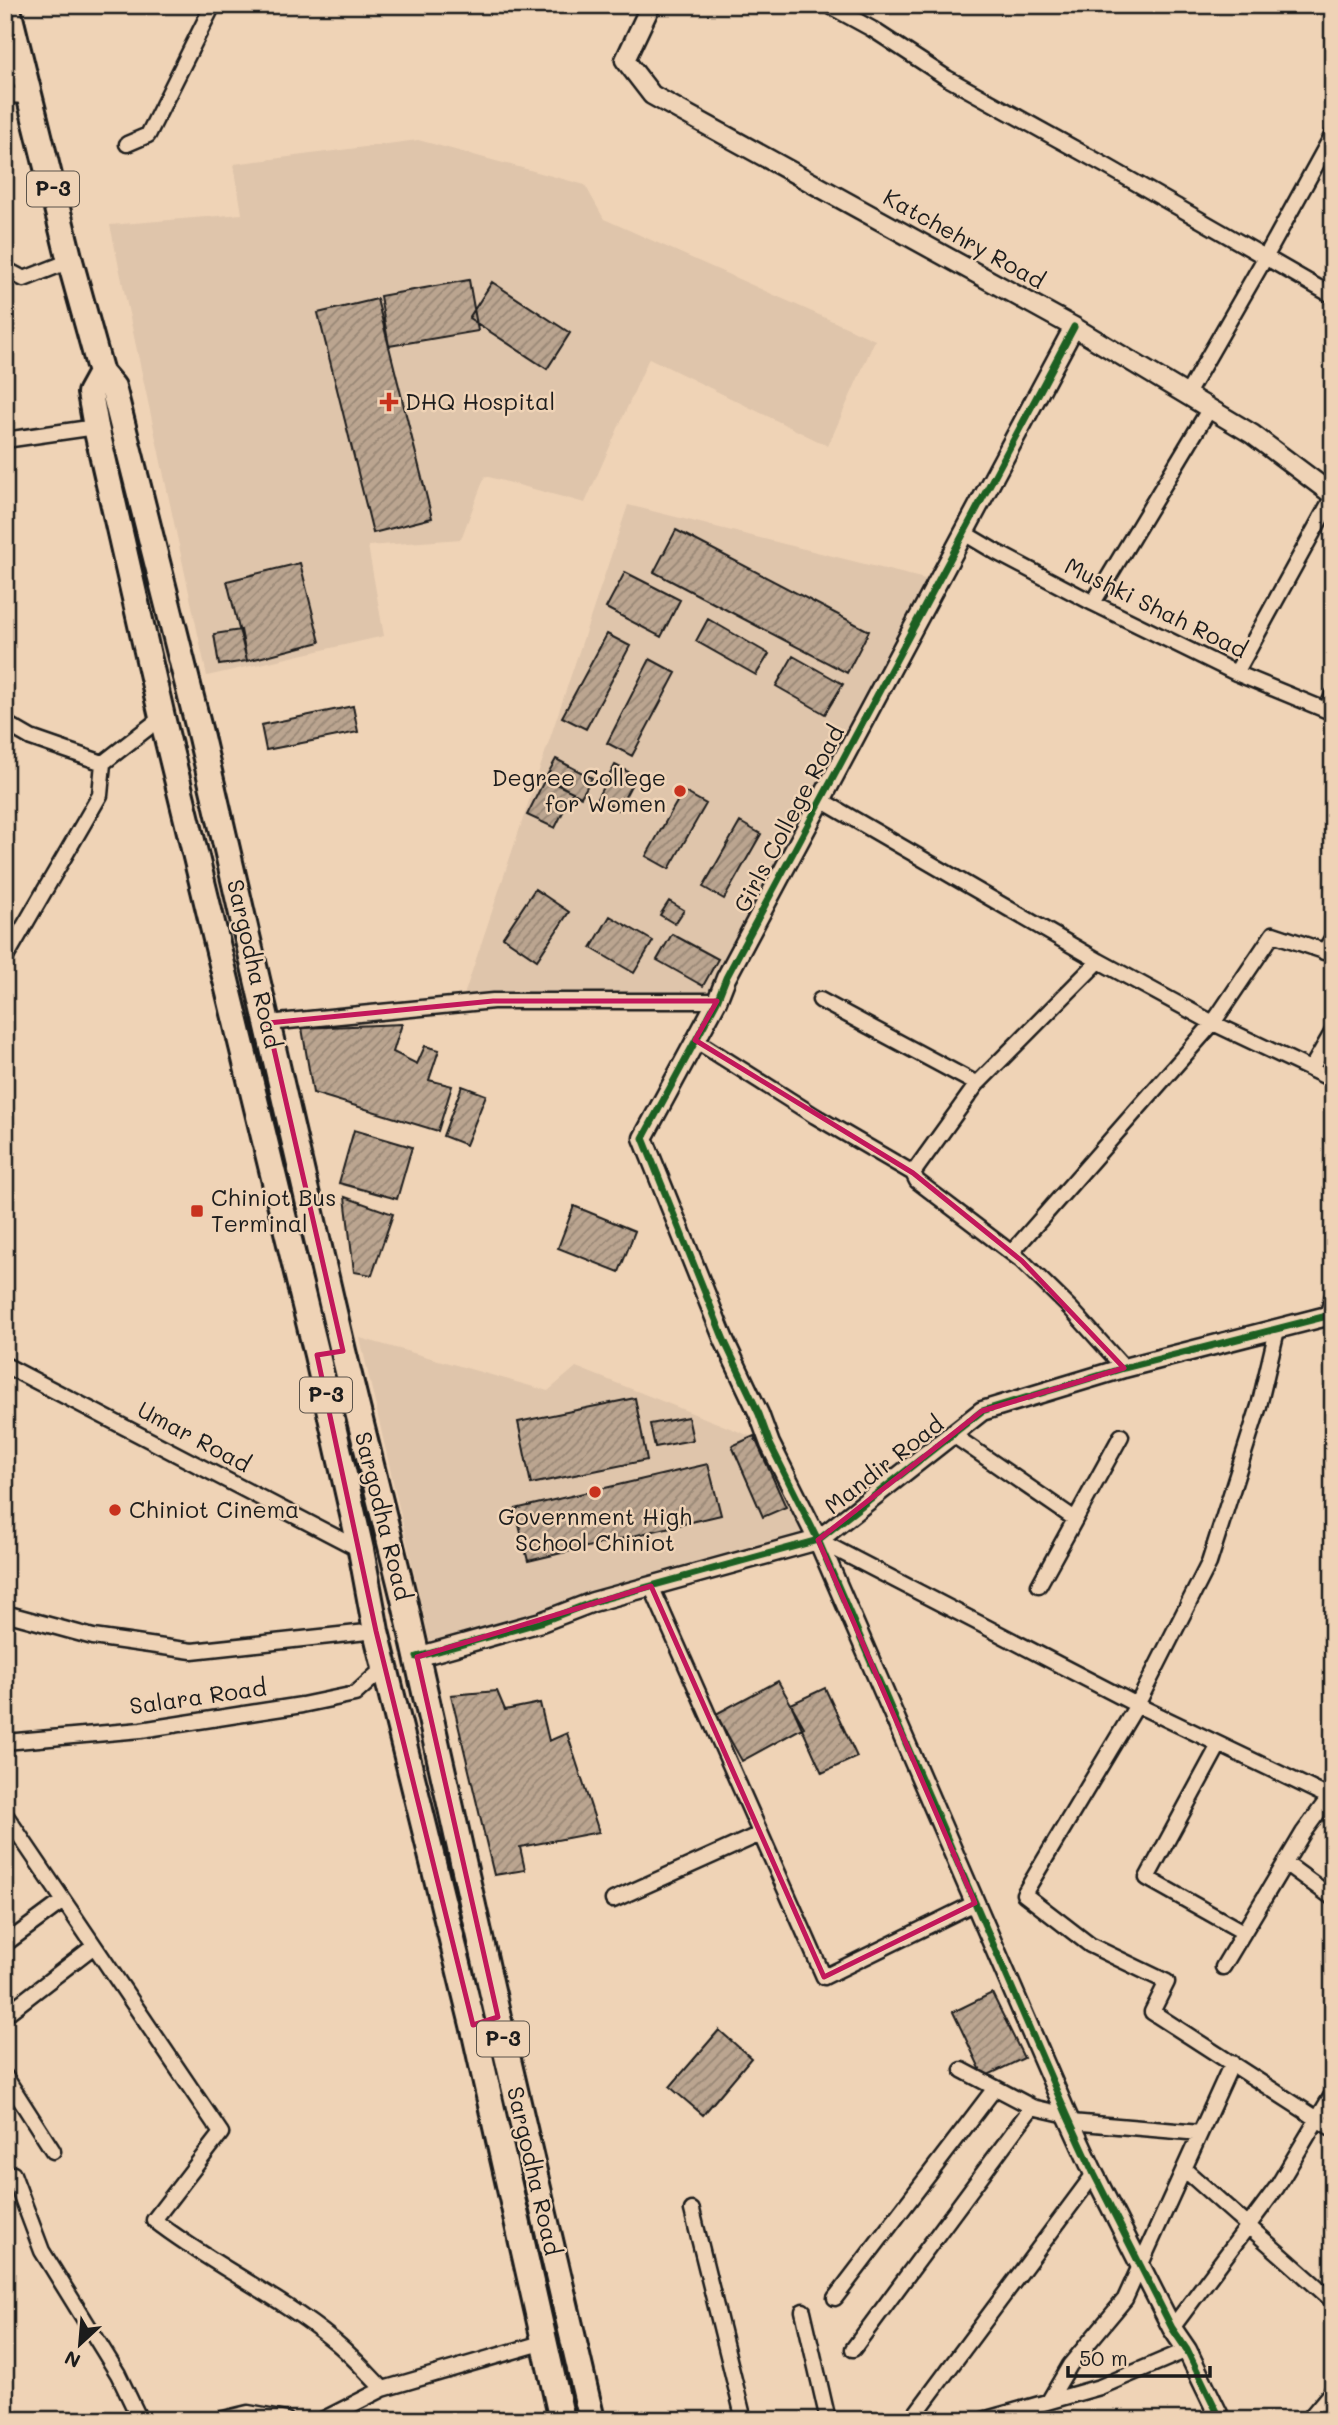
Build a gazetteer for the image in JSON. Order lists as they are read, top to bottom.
{
  "streets": {
    "highway": ["P-3", "Sargodha Road"],
    "street": [
      "Katchehry Road",
      "Mushki Shah Road",
      "Girls College Road",
      "Umar Road",
      "Mandir Road",
      "Salara Road"
    ]
  },
  "crossings": [
    ["Katchehry Road", "Girls College Road"],
    ["Mushki Shah Road", "Girls College Road"],
    ["Girls College Road", "Mandir Road"],
    ["Sargodha Road", "Umar Road"],
    ["Sargodha Road", "Mandir Road"],
    ["Sargodha Road", "Salara Road"]
  ],
  "places": {
    "health": ["DHQ Hospital"],
    "other": ["Degree College for Women", "Government High School Chiniot", "Chiniot Cinema"],
    "transit": ["Chiniot Bus Terminal"]
  },
  "scale_bar": "50 m",
  "north": "bottom left"
}
